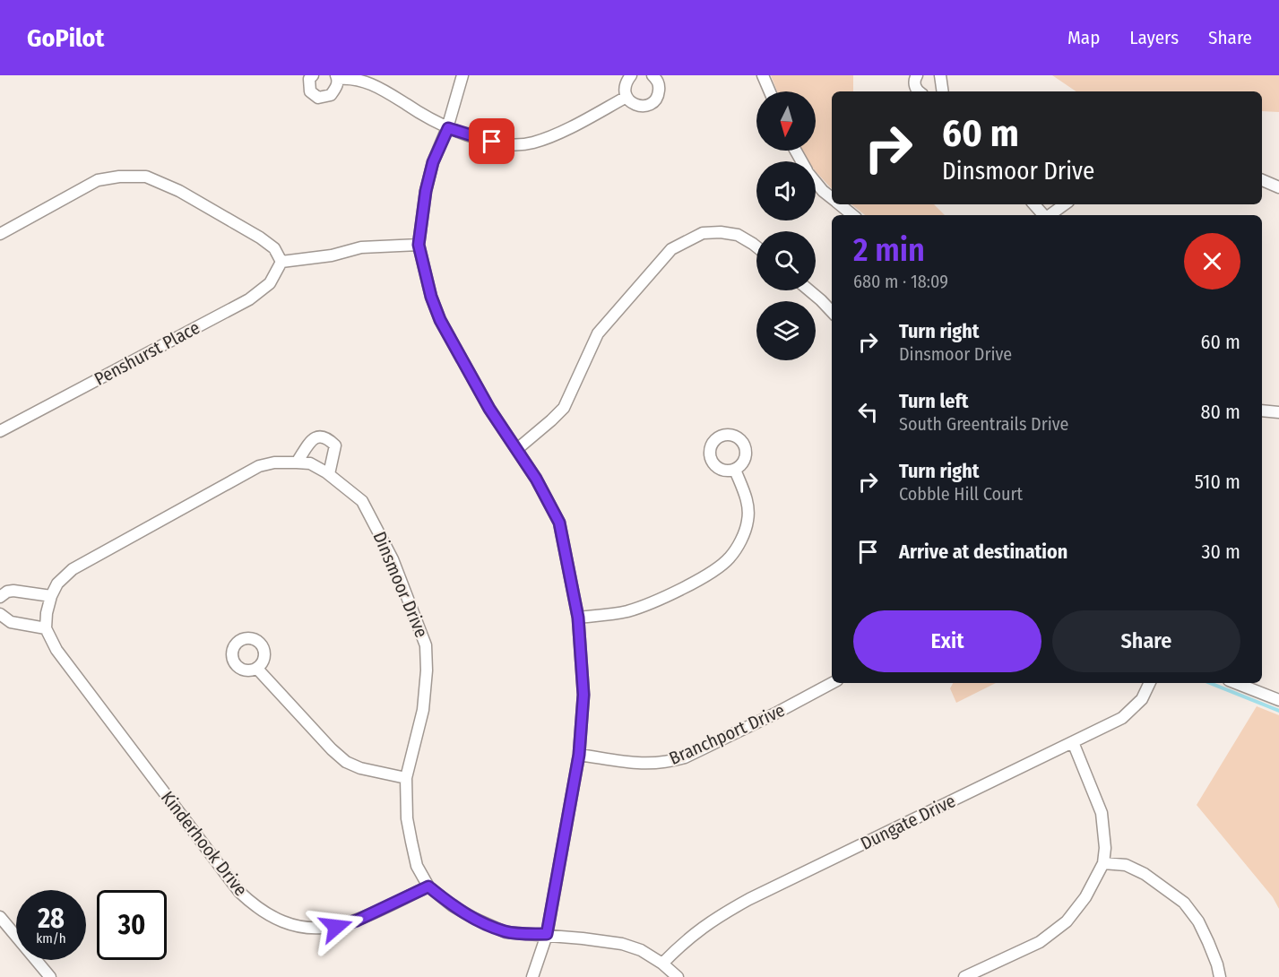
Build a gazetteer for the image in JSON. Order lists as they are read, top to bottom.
{
  "streets": {
    "street": [
      "Penshurst Place",
      "Dinsmoor Drive",
      "Branchport Drive",
      "Dungate Drive",
      "Kinderhook Drive"
    ]
  },
  "crossings": [
    ["Dinsmoor Drive", "Dungate Drive"],
    ["Dinsmoor Drive", "Kinderhook Drive"]
  ],
  "north": "bottom",
  "page": {
    "header": "GoPilot",
    "nav": ["Map", "Layers", "Share"],
    "turn": ["60 m", "Dinsmoor Drive"],
    "heading": ["2 min", "680 m · 18:09"],
    "list": [
      {
        "name": "Turn right",
        "note": "Dinsmoor Drive",
        "value": "60 m"
      },
      {
        "name": "Turn left",
        "note": "South Greentrails Drive",
        "value": "80 m"
      },
      {
        "name": "Turn right",
        "note": "Cobble Hill Court",
        "value": "510 m"
      },
      {
        "name": "Arrive at destination",
        "value": "30 m"
      }
    ],
    "buttons": ["Exit", "Share"],
    "speed": "28 km/h",
    "limit": "30"
  }
}
